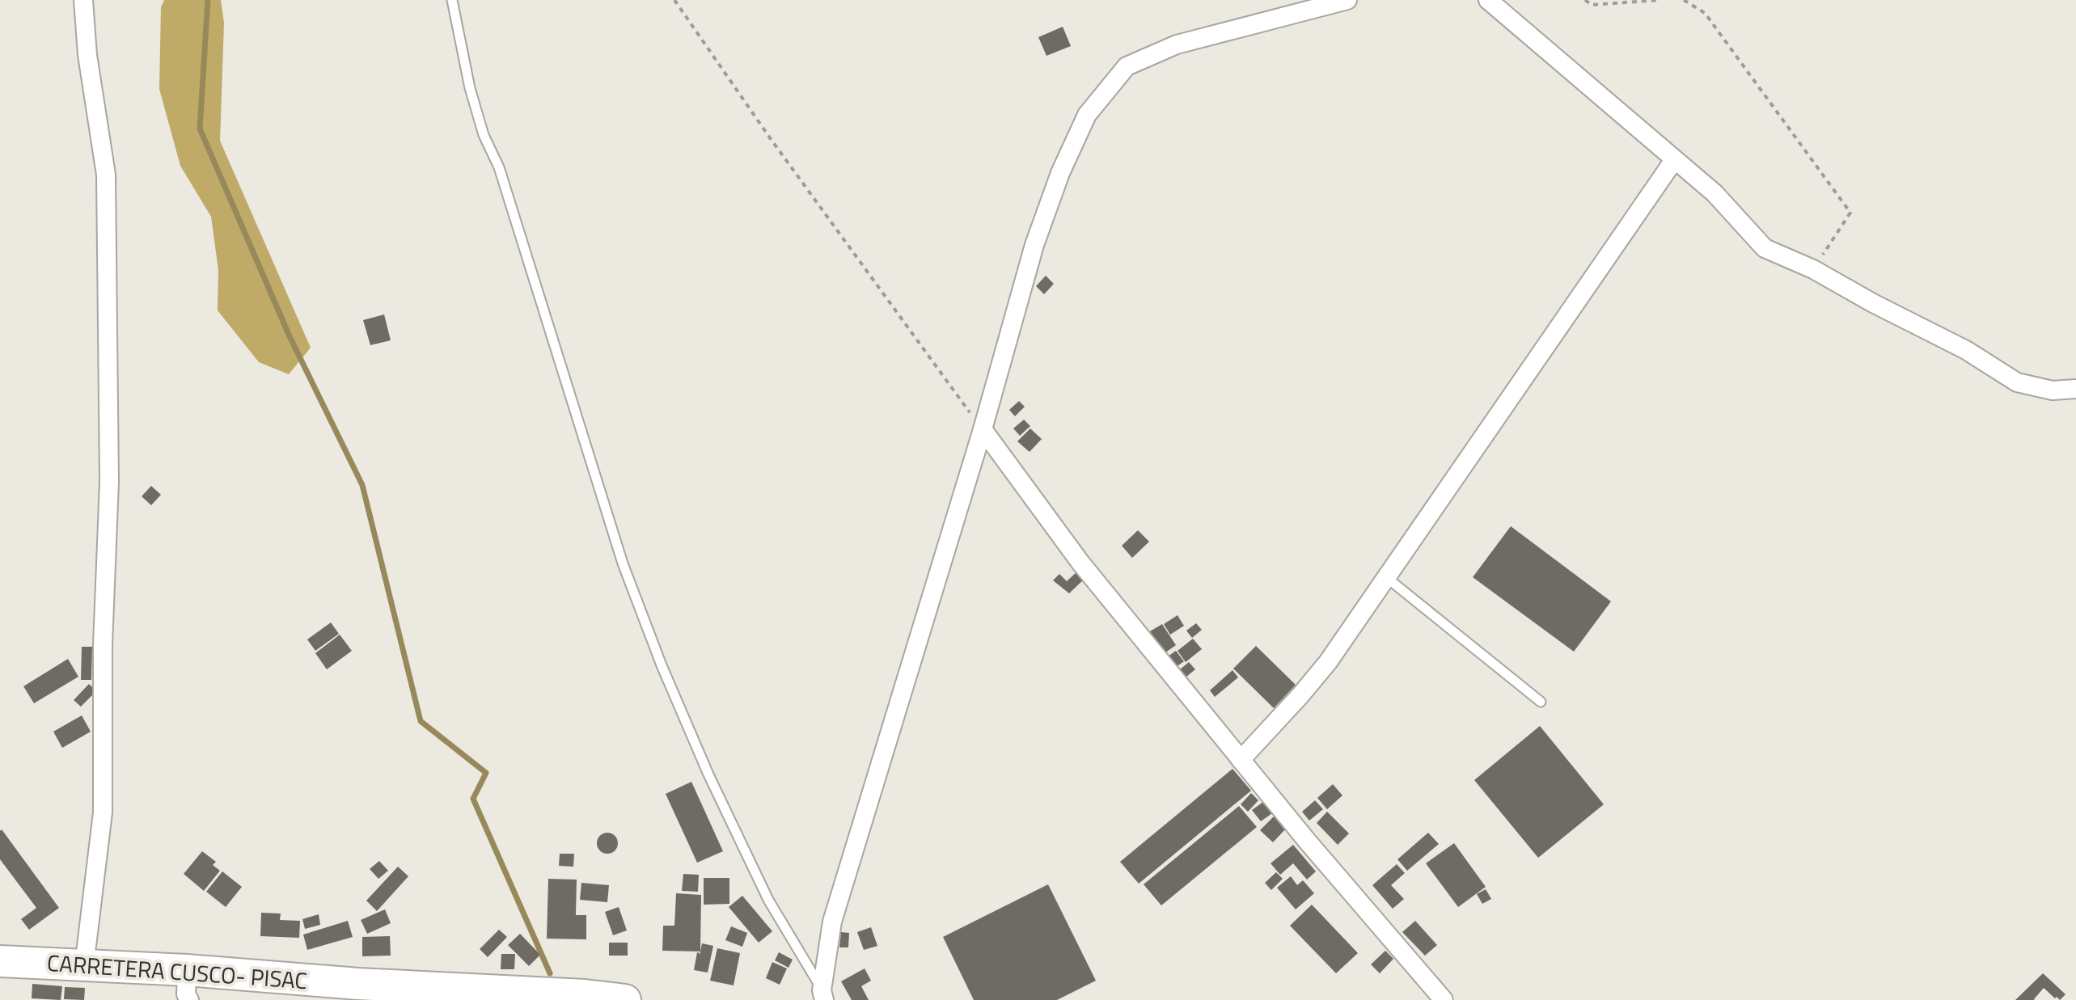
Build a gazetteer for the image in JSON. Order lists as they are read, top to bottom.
{
  "streets": {
    "highway": ["CARRETERA CUSCO- PISAC"]
  }
}
